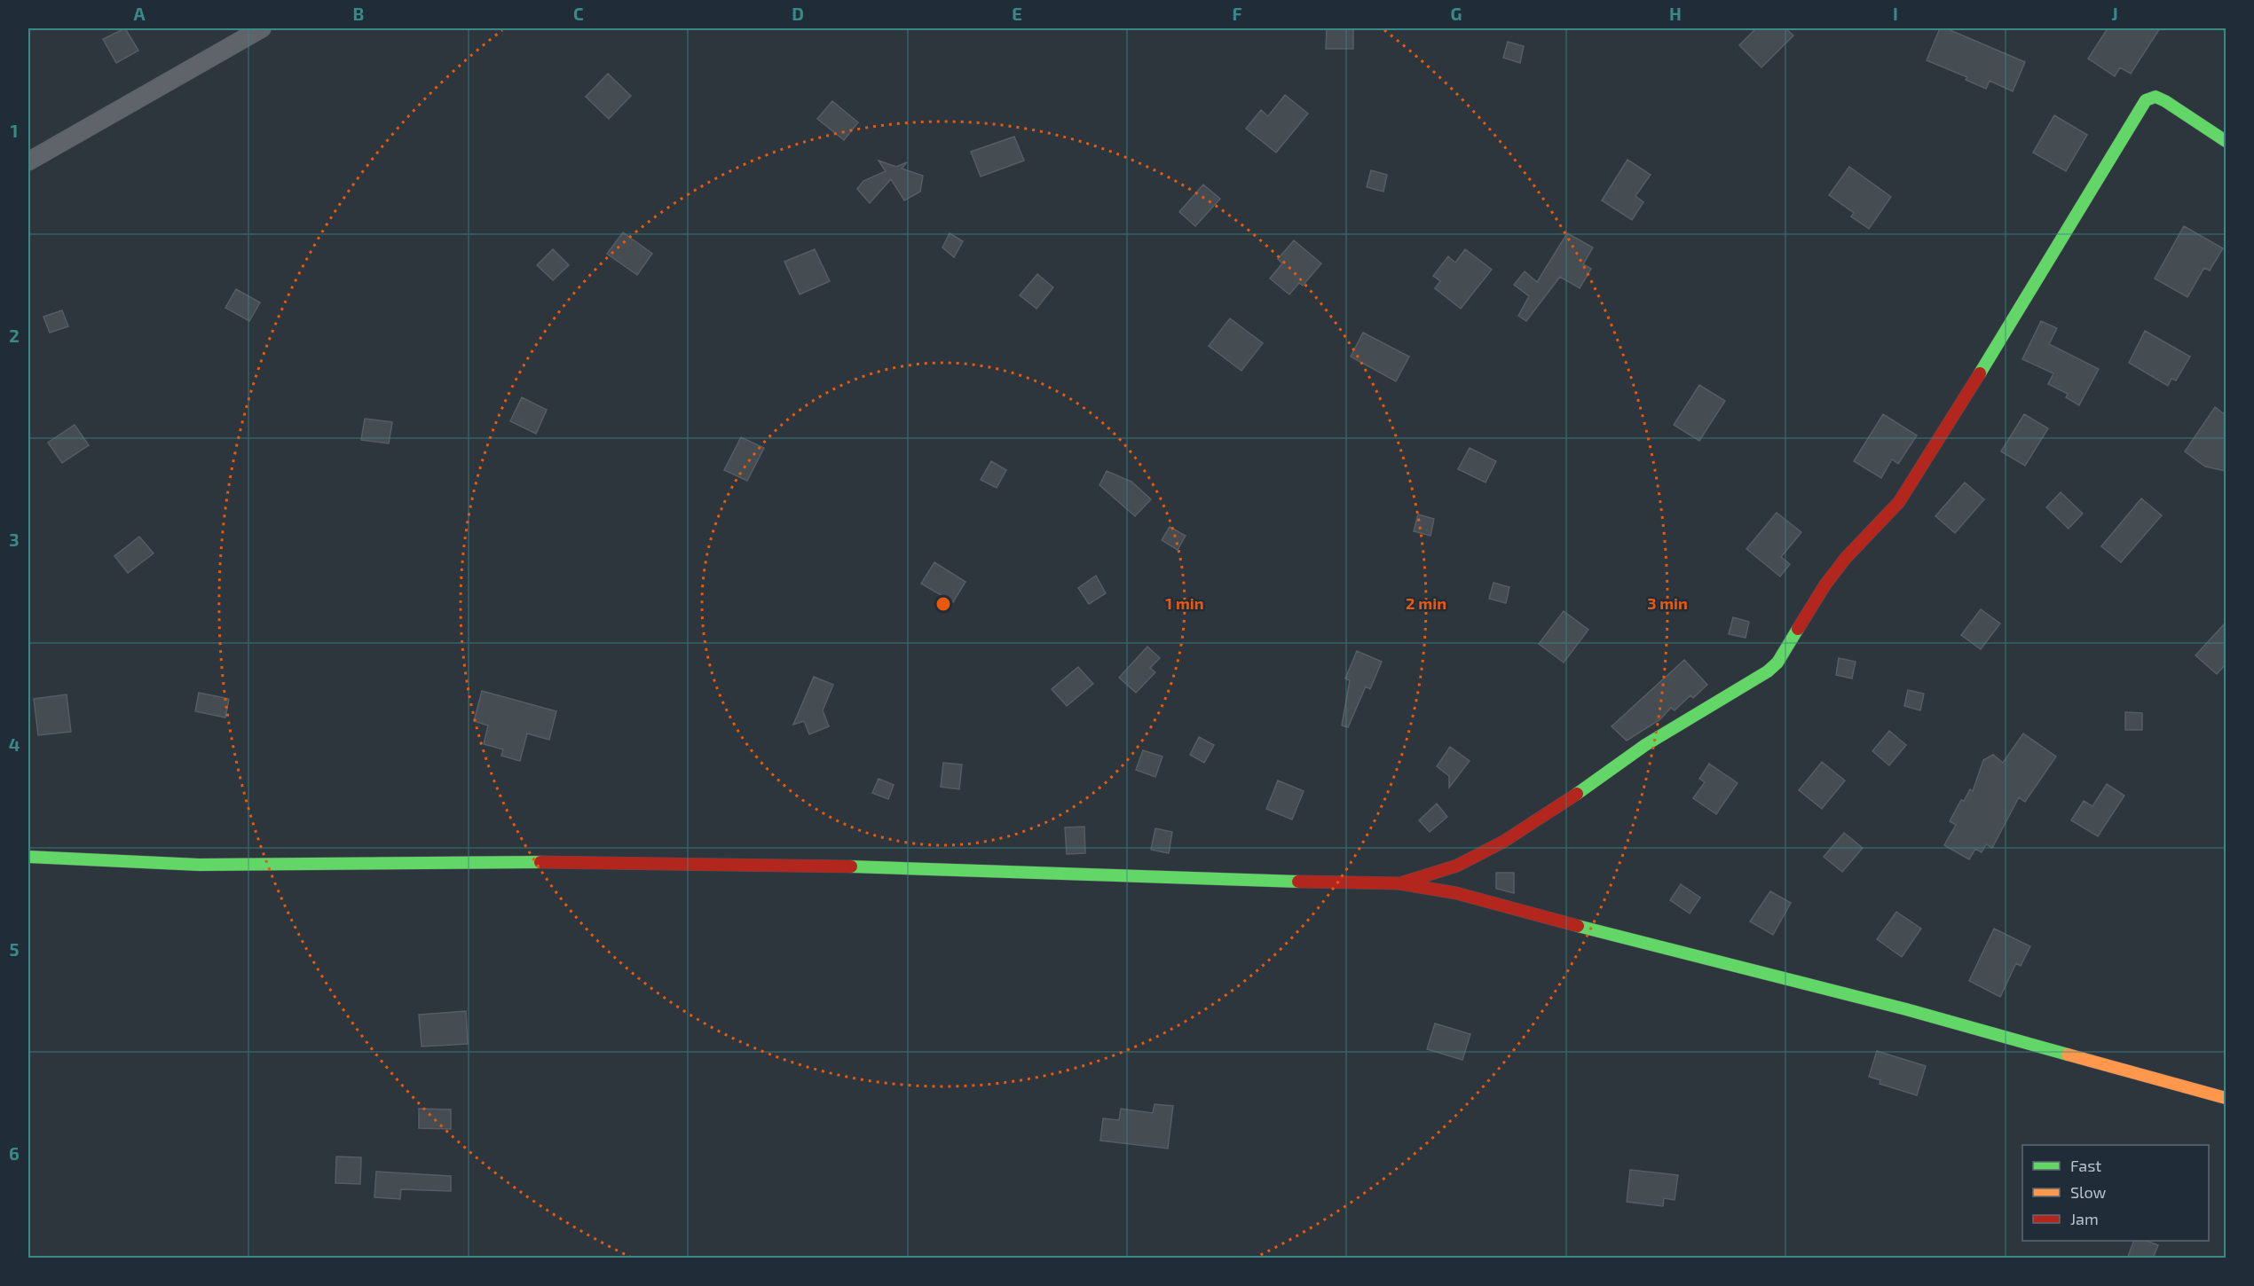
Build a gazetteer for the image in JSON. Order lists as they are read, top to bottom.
{
  "legend": ["Fast", "Slow", "Jam"],
  "grid": {
    "columns": [
      "A",
      "B",
      "C",
      "D",
      "E",
      "F",
      "G",
      "H",
      "I",
      "J"
    ],
    "rows": [
      "1",
      "2",
      "3",
      "4",
      "5",
      "6"
    ]
  },
  "rings": ["1 min", "2 min", "3 min"]
}
